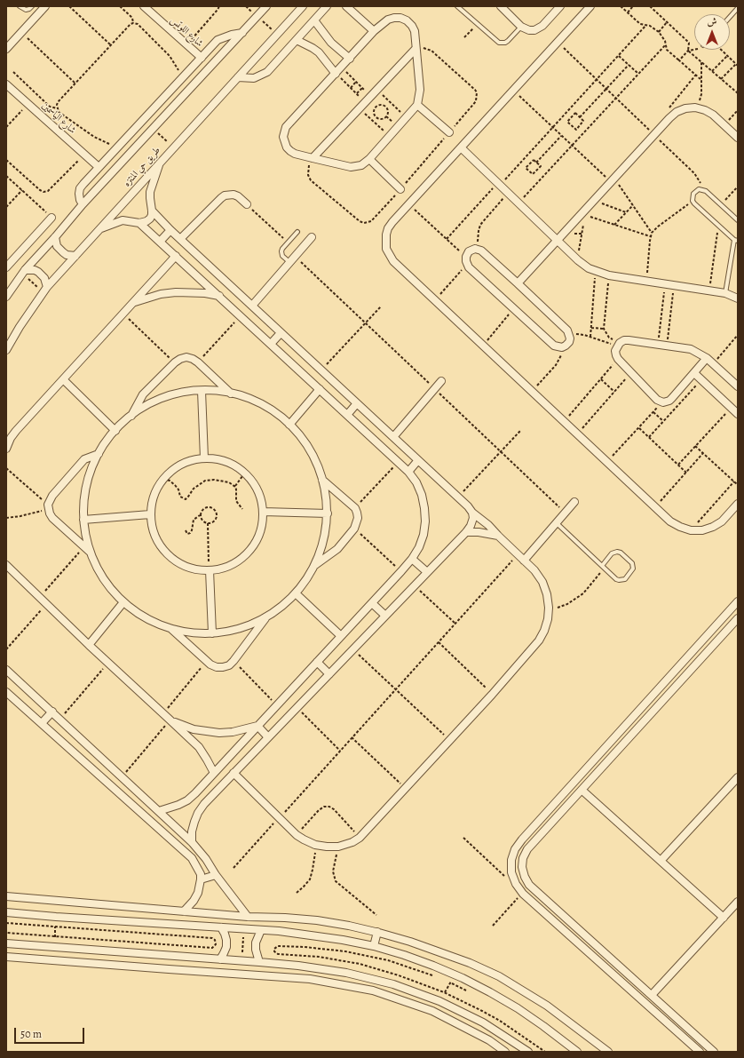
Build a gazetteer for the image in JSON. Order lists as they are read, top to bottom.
{
  "streets": {
    "street": ["شارع اللوتس", "شارع الياسمين", "طريق حي المنتزه"]
  },
  "scale_bar": "50 m",
  "north": "top"
}
